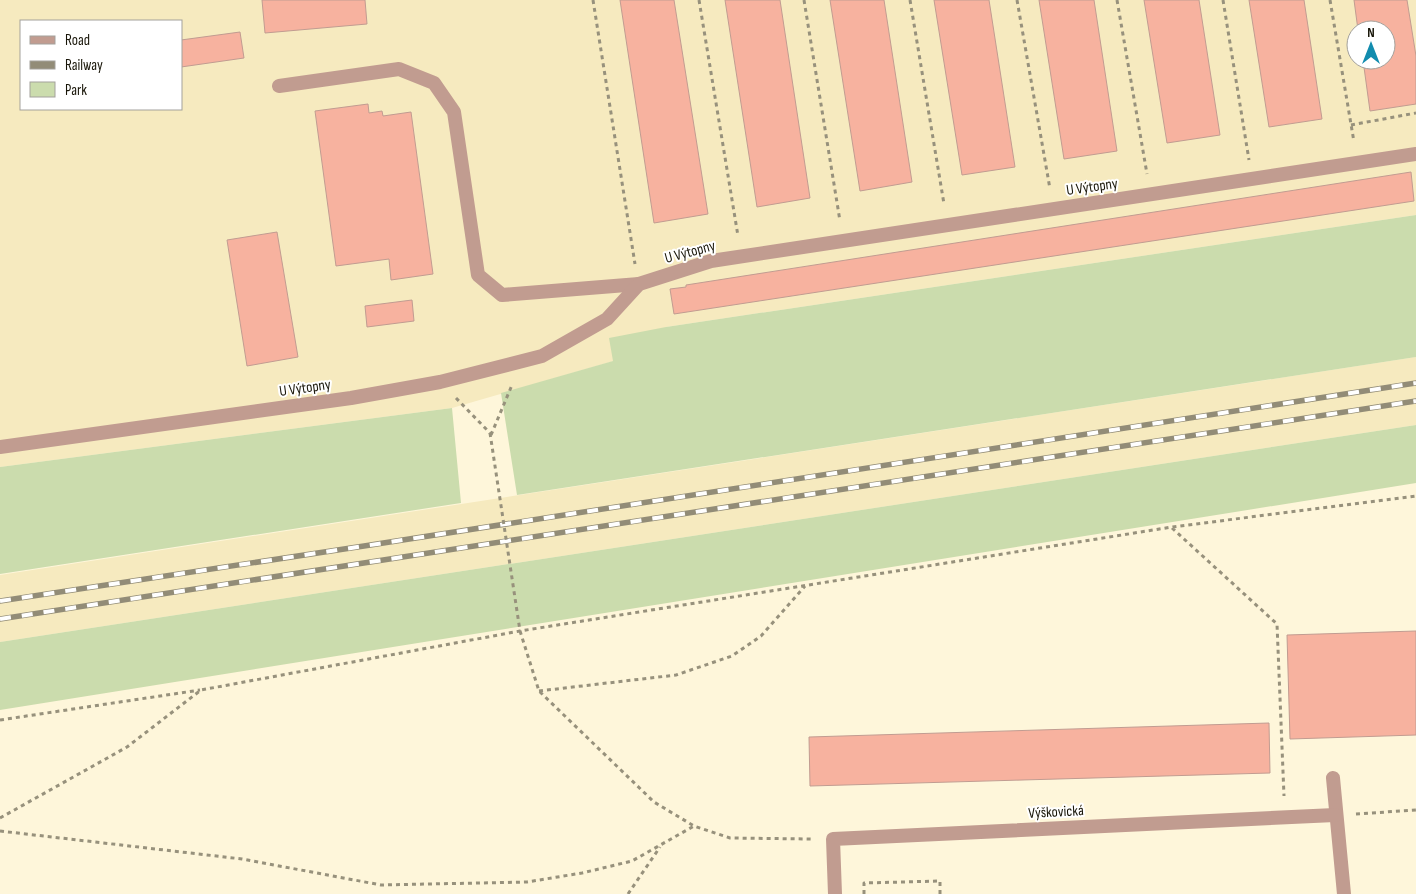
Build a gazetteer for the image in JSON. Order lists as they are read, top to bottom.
{
  "streets": {
    "street": ["U Výtopny", "Výškovická"]
  },
  "legend": ["Road", "Railway", "Park"],
  "north": "top"
}
